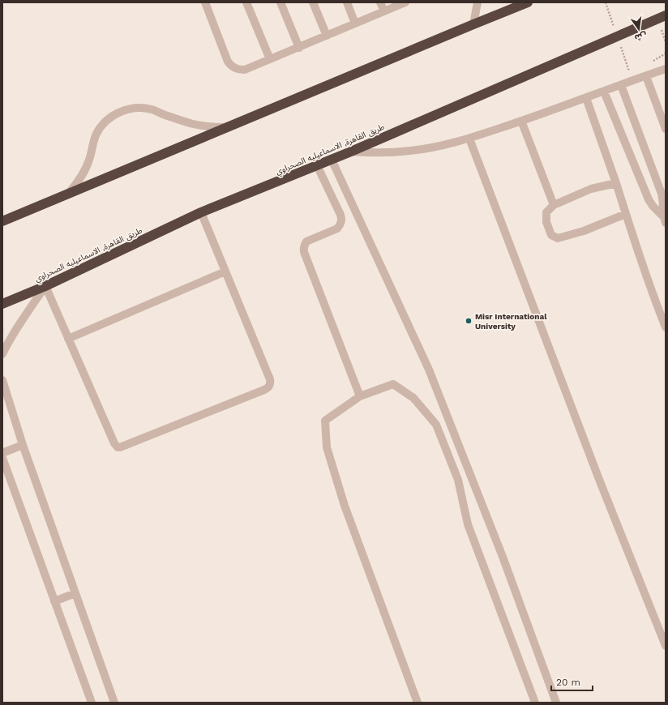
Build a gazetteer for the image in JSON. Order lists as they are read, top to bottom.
{
  "streets": {
    "highway": ["طريق القاهرة, الاسماعيليه الصحراوي"]
  },
  "places": ["Misr International University"],
  "scale_bar": "20 m",
  "north": "bottom"
}
